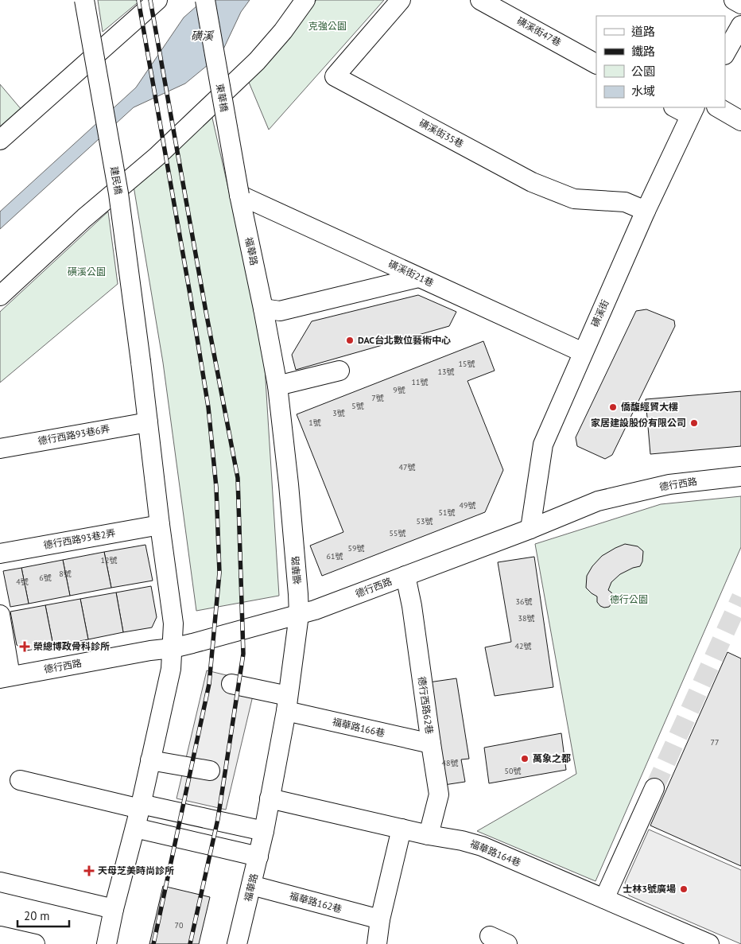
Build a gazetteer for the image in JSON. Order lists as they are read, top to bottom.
{
  "streets": {
    "street": [
      "磺溪街47巷",
      "東華橋",
      "磺溪街35巷",
      "建民橋",
      "福華路",
      "磺溪街21巷",
      "磺溪街",
      "德行西路93巷6弄",
      "德行西路",
      "德行西路93巷2弄",
      "德行西路62巷",
      "福華路166巷",
      "福華路164巷",
      "福華路162巷"
    ]
  },
  "crossings": [
    ["東華橋", "福華路"],
    ["東華橋", "磺溪街21巷"],
    ["磺溪街35巷", "磺溪街"],
    ["建民橋", "德行西路93巷6弄"],
    ["福華路", "磺溪街21巷"],
    ["福華路", "德行西路"],
    ["福華路", "福華路166巷"],
    ["福華路", "福華路164巷"],
    ["福華路", "福華路162巷"],
    ["磺溪街21巷", "磺溪街"],
    ["磺溪街", "德行西路"],
    ["德行西路", "德行西路62巷"],
    ["德行西路62巷", "福華路166巷"],
    ["德行西路62巷", "福華路164巷"]
  ],
  "water": ["磺溪"],
  "parks": ["克強公園", "磺溪公園", "德行公園"],
  "places": {
    "other": [
      "DAC台北數位藝術中心",
      "僑馥經貿大樓",
      "家居建設股份有限公司",
      "萬象之都",
      "士林3號廣場"
    ],
    "health": ["榮總博政骨科診所", "天母芝美時尚診所"]
  },
  "house_numbers": [
    "15號",
    "13號",
    "11號",
    "9號",
    "7號",
    "5號",
    "3號",
    "1號",
    "47號",
    "49號",
    "51號",
    "53號",
    "55號",
    "59號",
    "61號",
    "12號",
    "8號",
    "6號",
    "4號",
    "36號",
    "38號",
    "42號",
    "77",
    "48號",
    "50號",
    "70"
  ],
  "legend": [
    "道路",
    "鐵路",
    "公園",
    "水域"
  ],
  "scale_bar": "20 m"
}
